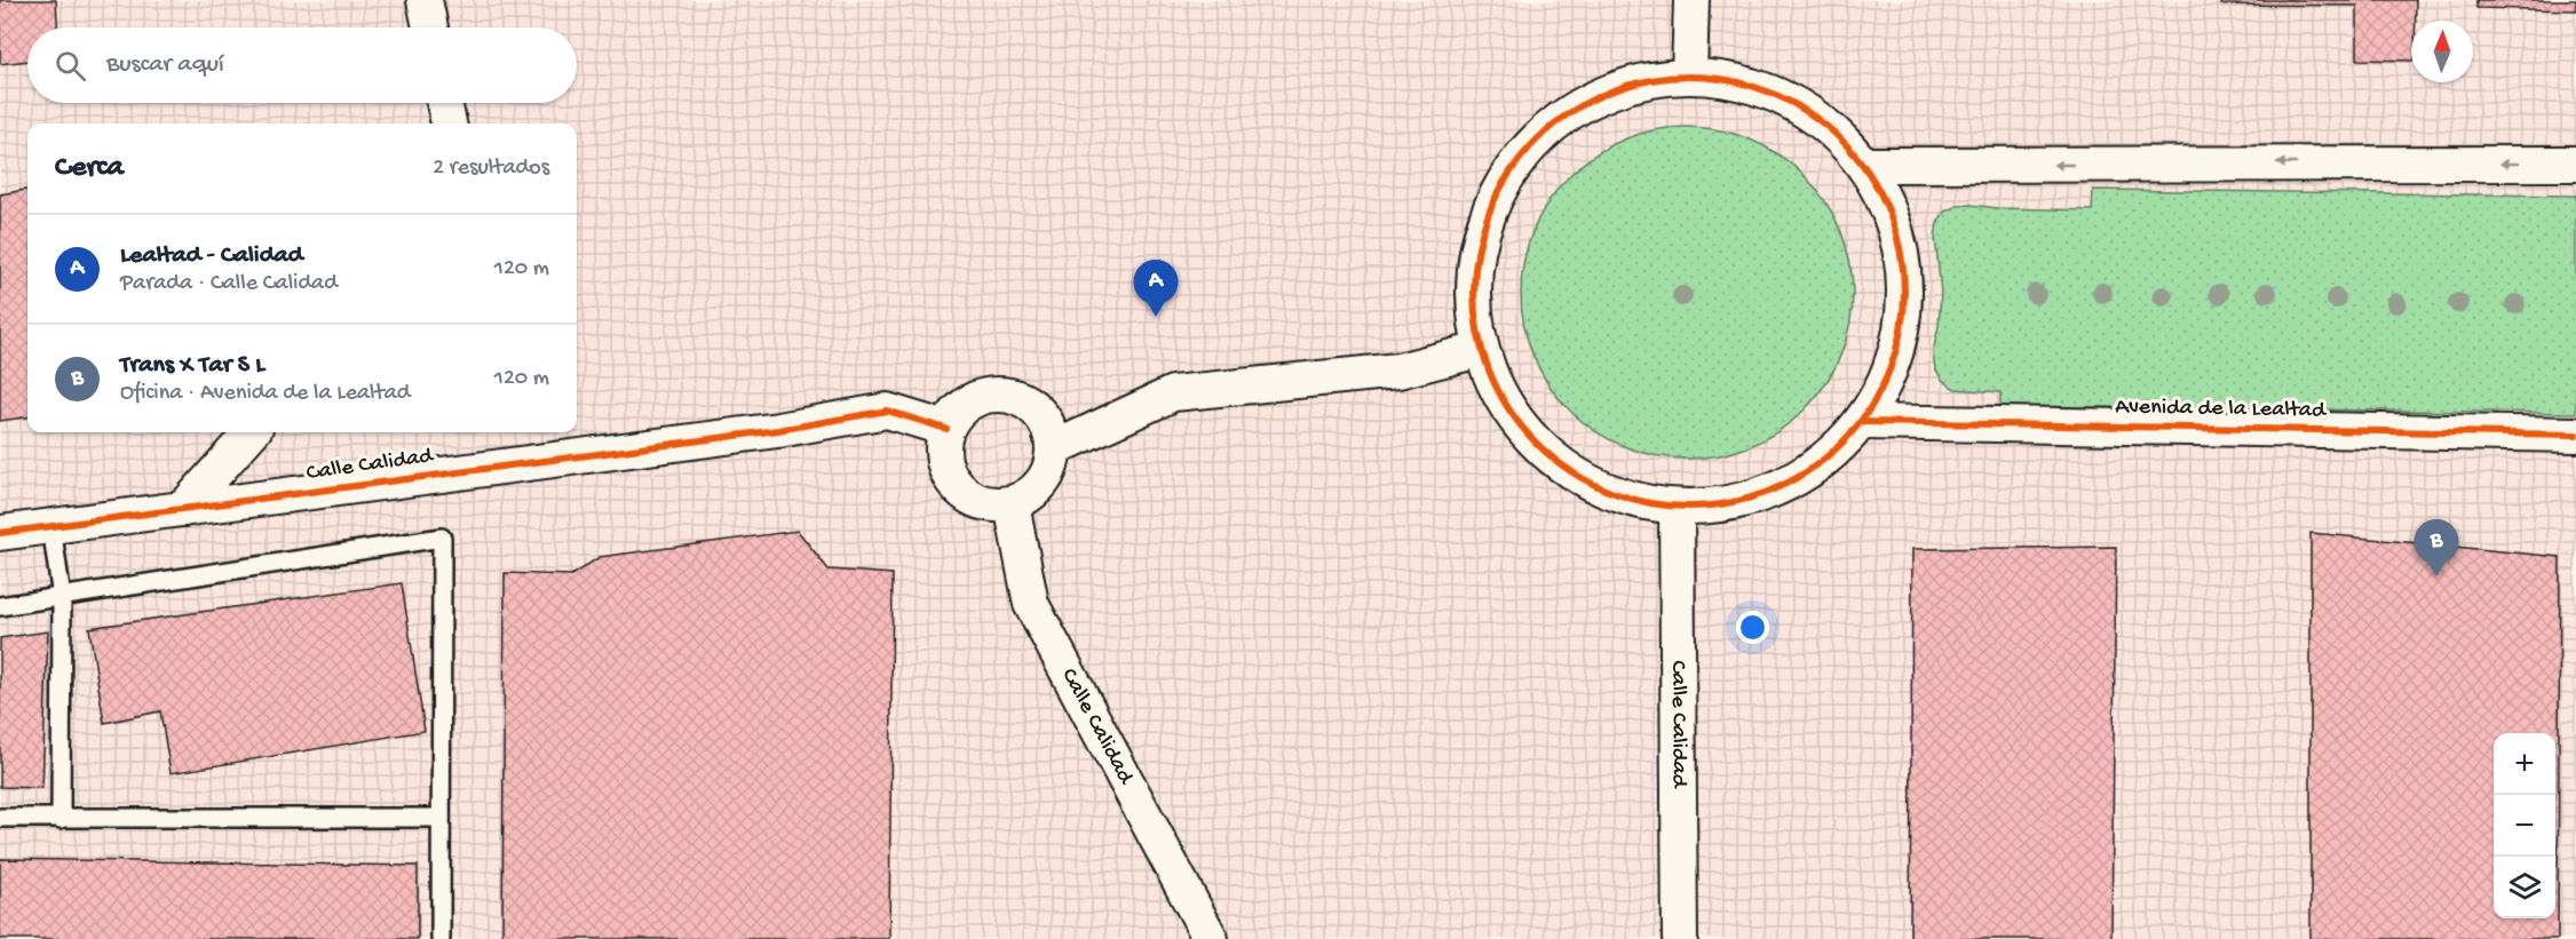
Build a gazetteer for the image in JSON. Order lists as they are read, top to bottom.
{
  "streets": {
    "street": ["Avenida de la Lealtad", "Calle Calidad"]
  },
  "north": "top",
  "page": {
    "search": "Buscar aquí",
    "heading": ["Cerca", "2 resultados"],
    "list": [
      {
        "mark": "A",
        "name": "Lealtad - Calidad",
        "note": "Parada · Calle Calidad",
        "value": "120 m"
      },
      {
        "mark": "B",
        "name": "Trans X Tar S L",
        "note": "Oficina · Avenida de la Lealtad",
        "value": "120 m"
      }
    ],
    "pins": ["A", "B"],
    "map_buttons": ["+", "−"]
  }
}
